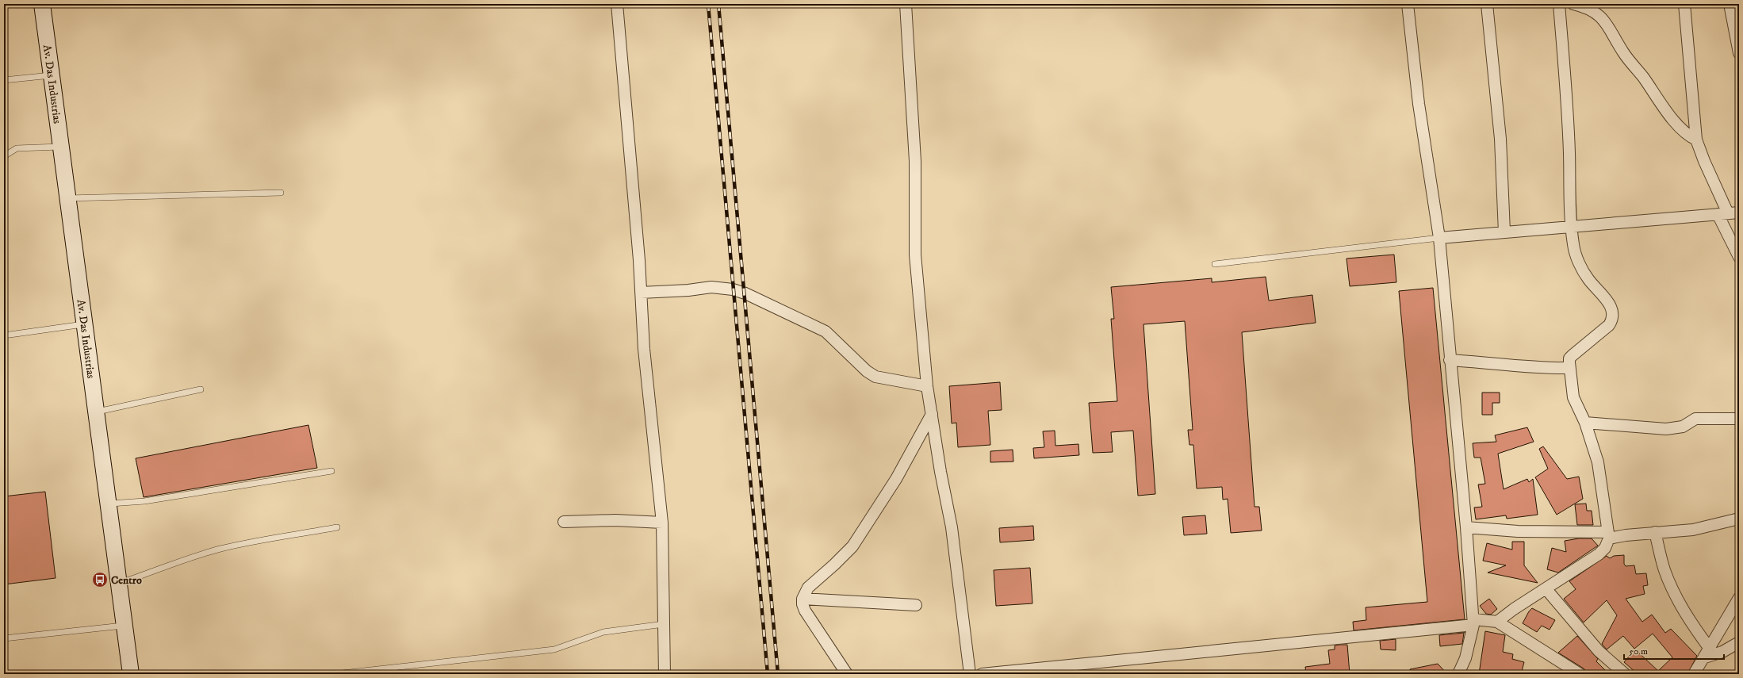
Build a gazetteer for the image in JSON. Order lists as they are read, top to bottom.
{
  "streets": {
    "main road": ["Av. Das Industrias"]
  },
  "places": {
    "bus stop": ["Centro"]
  },
  "scale_bar": "50 m"
}
